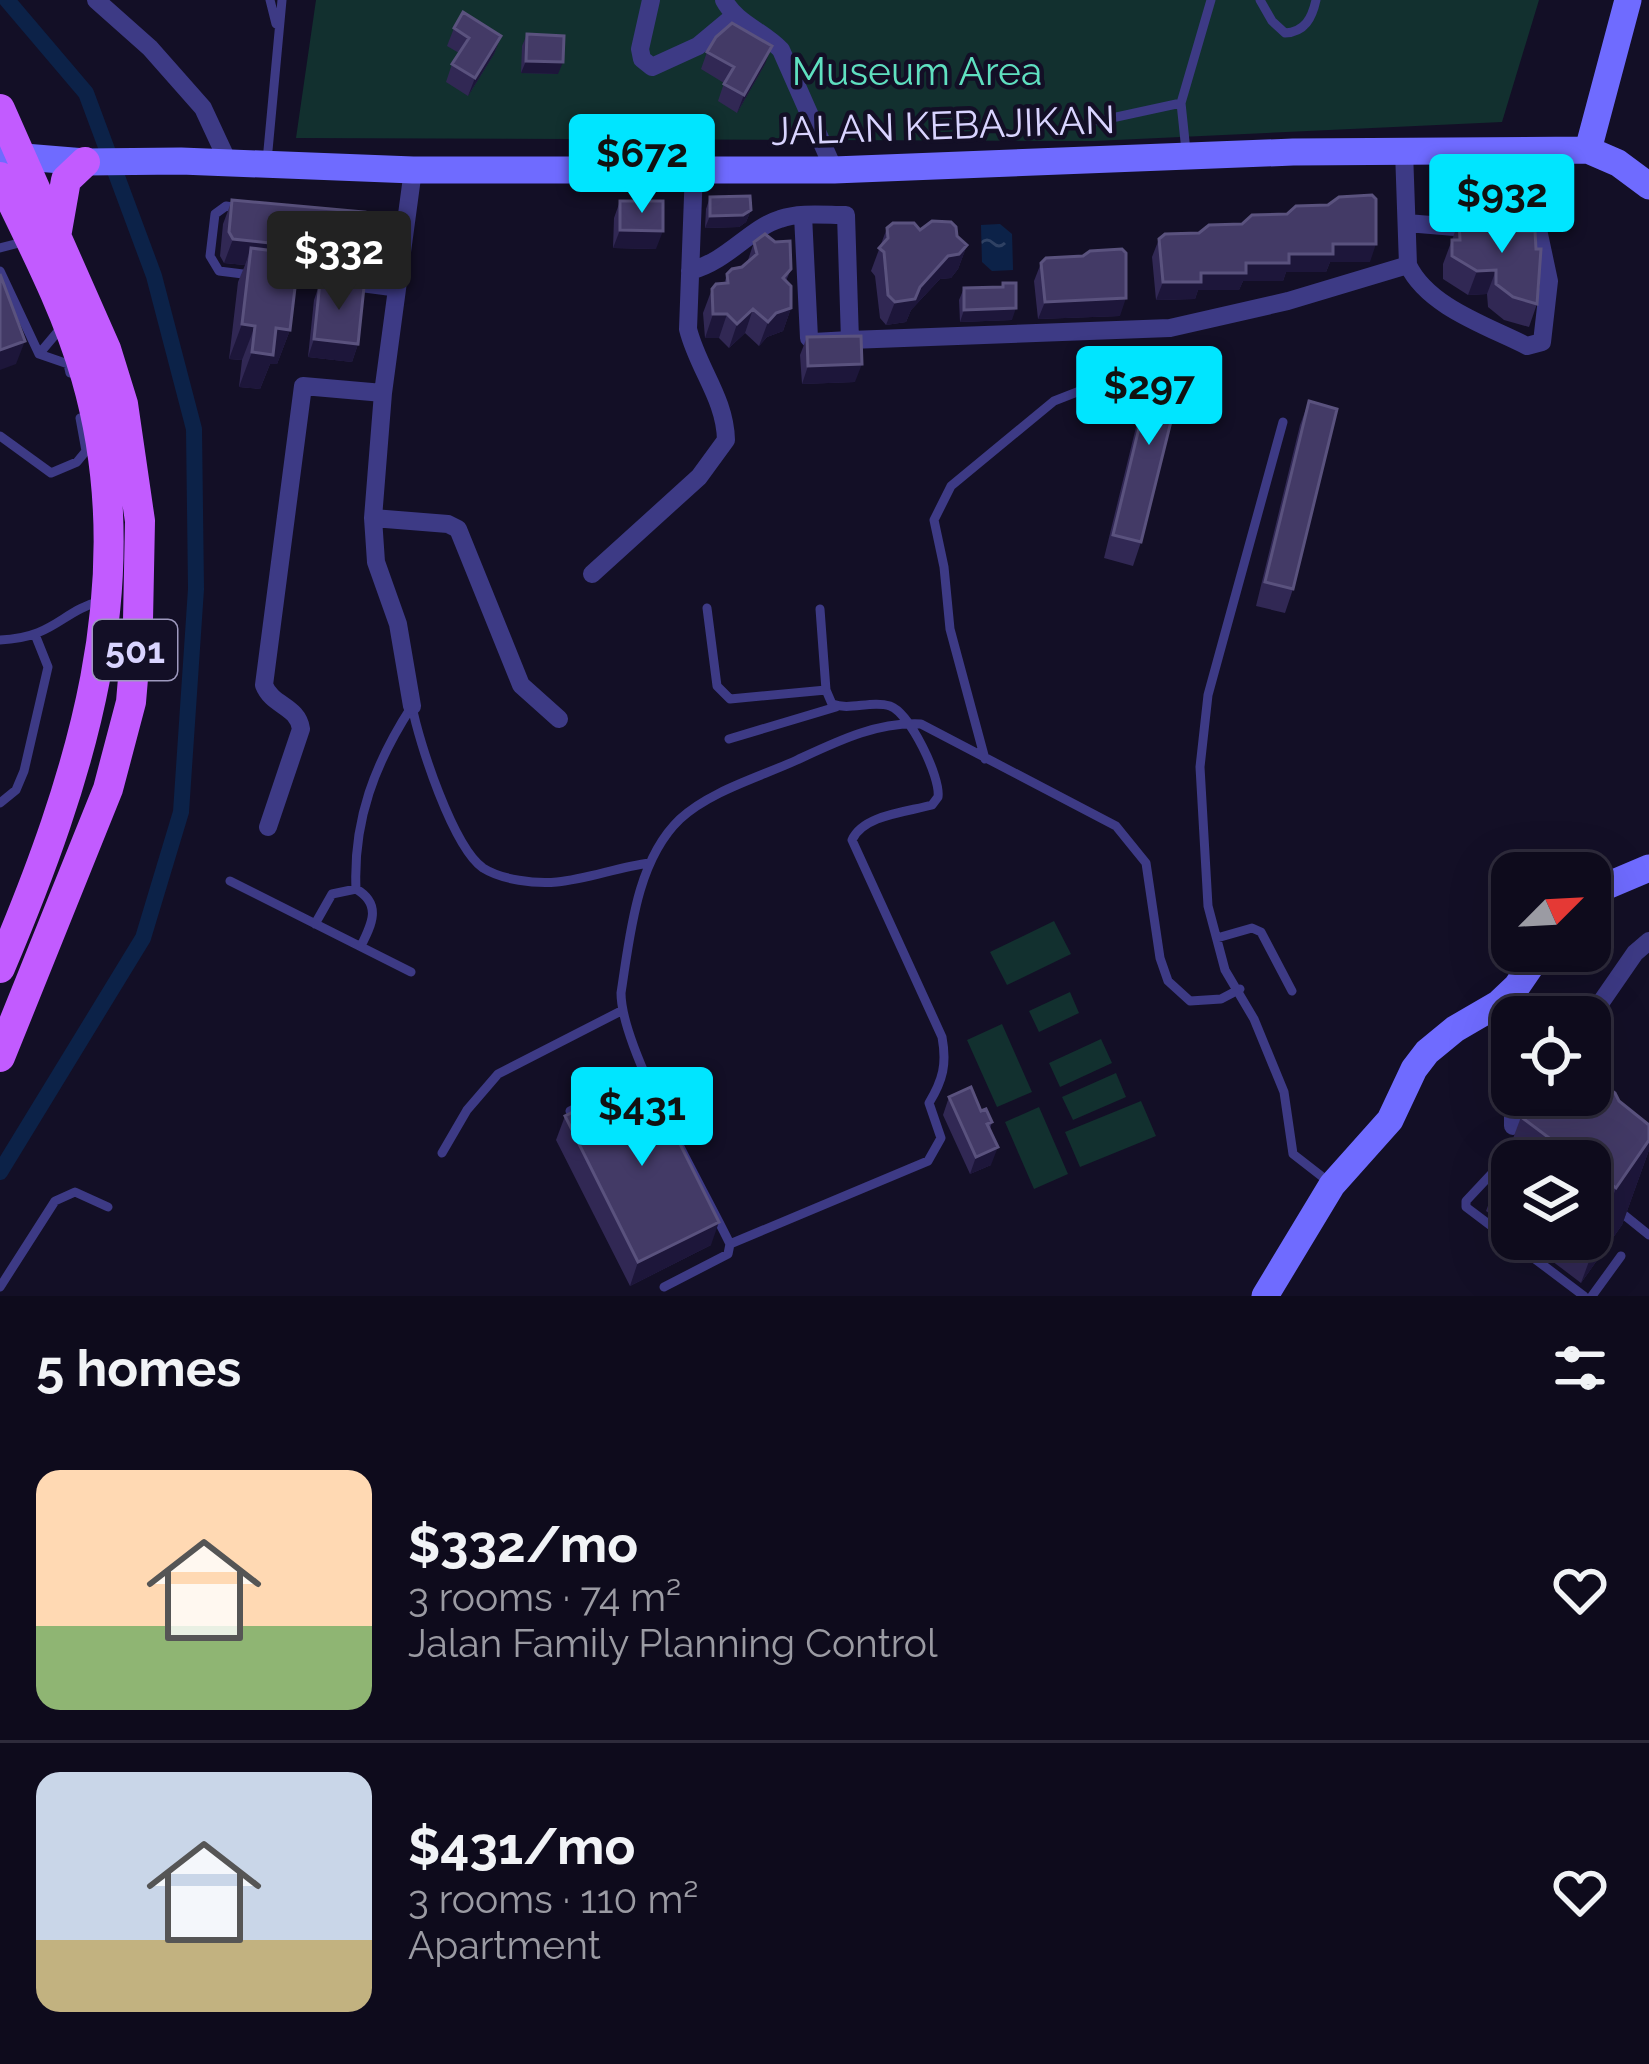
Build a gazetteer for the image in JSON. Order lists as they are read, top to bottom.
{
  "streets": {
    "main road": ["501"],
    "street": ["JALAN KEBAJIKAN"]
  },
  "crossings": [
    ["JALAN KEBAJIKAN", "501"]
  ],
  "parks": ["Museum Area"],
  "north": "top right",
  "page": {
    "price": [
      "$672",
      "$932",
      "$332",
      "$297",
      "$431"
    ],
    "heading": "5 homes",
    "list": [
      {
        "name": "$332/mo",
        "note": "3 rooms · 74 m² · Jalan Family Planning Control"
      },
      {
        "name": "$431/mo",
        "note": "3 rooms · 110 m² · Apartment"
      }
    ]
  }
}
